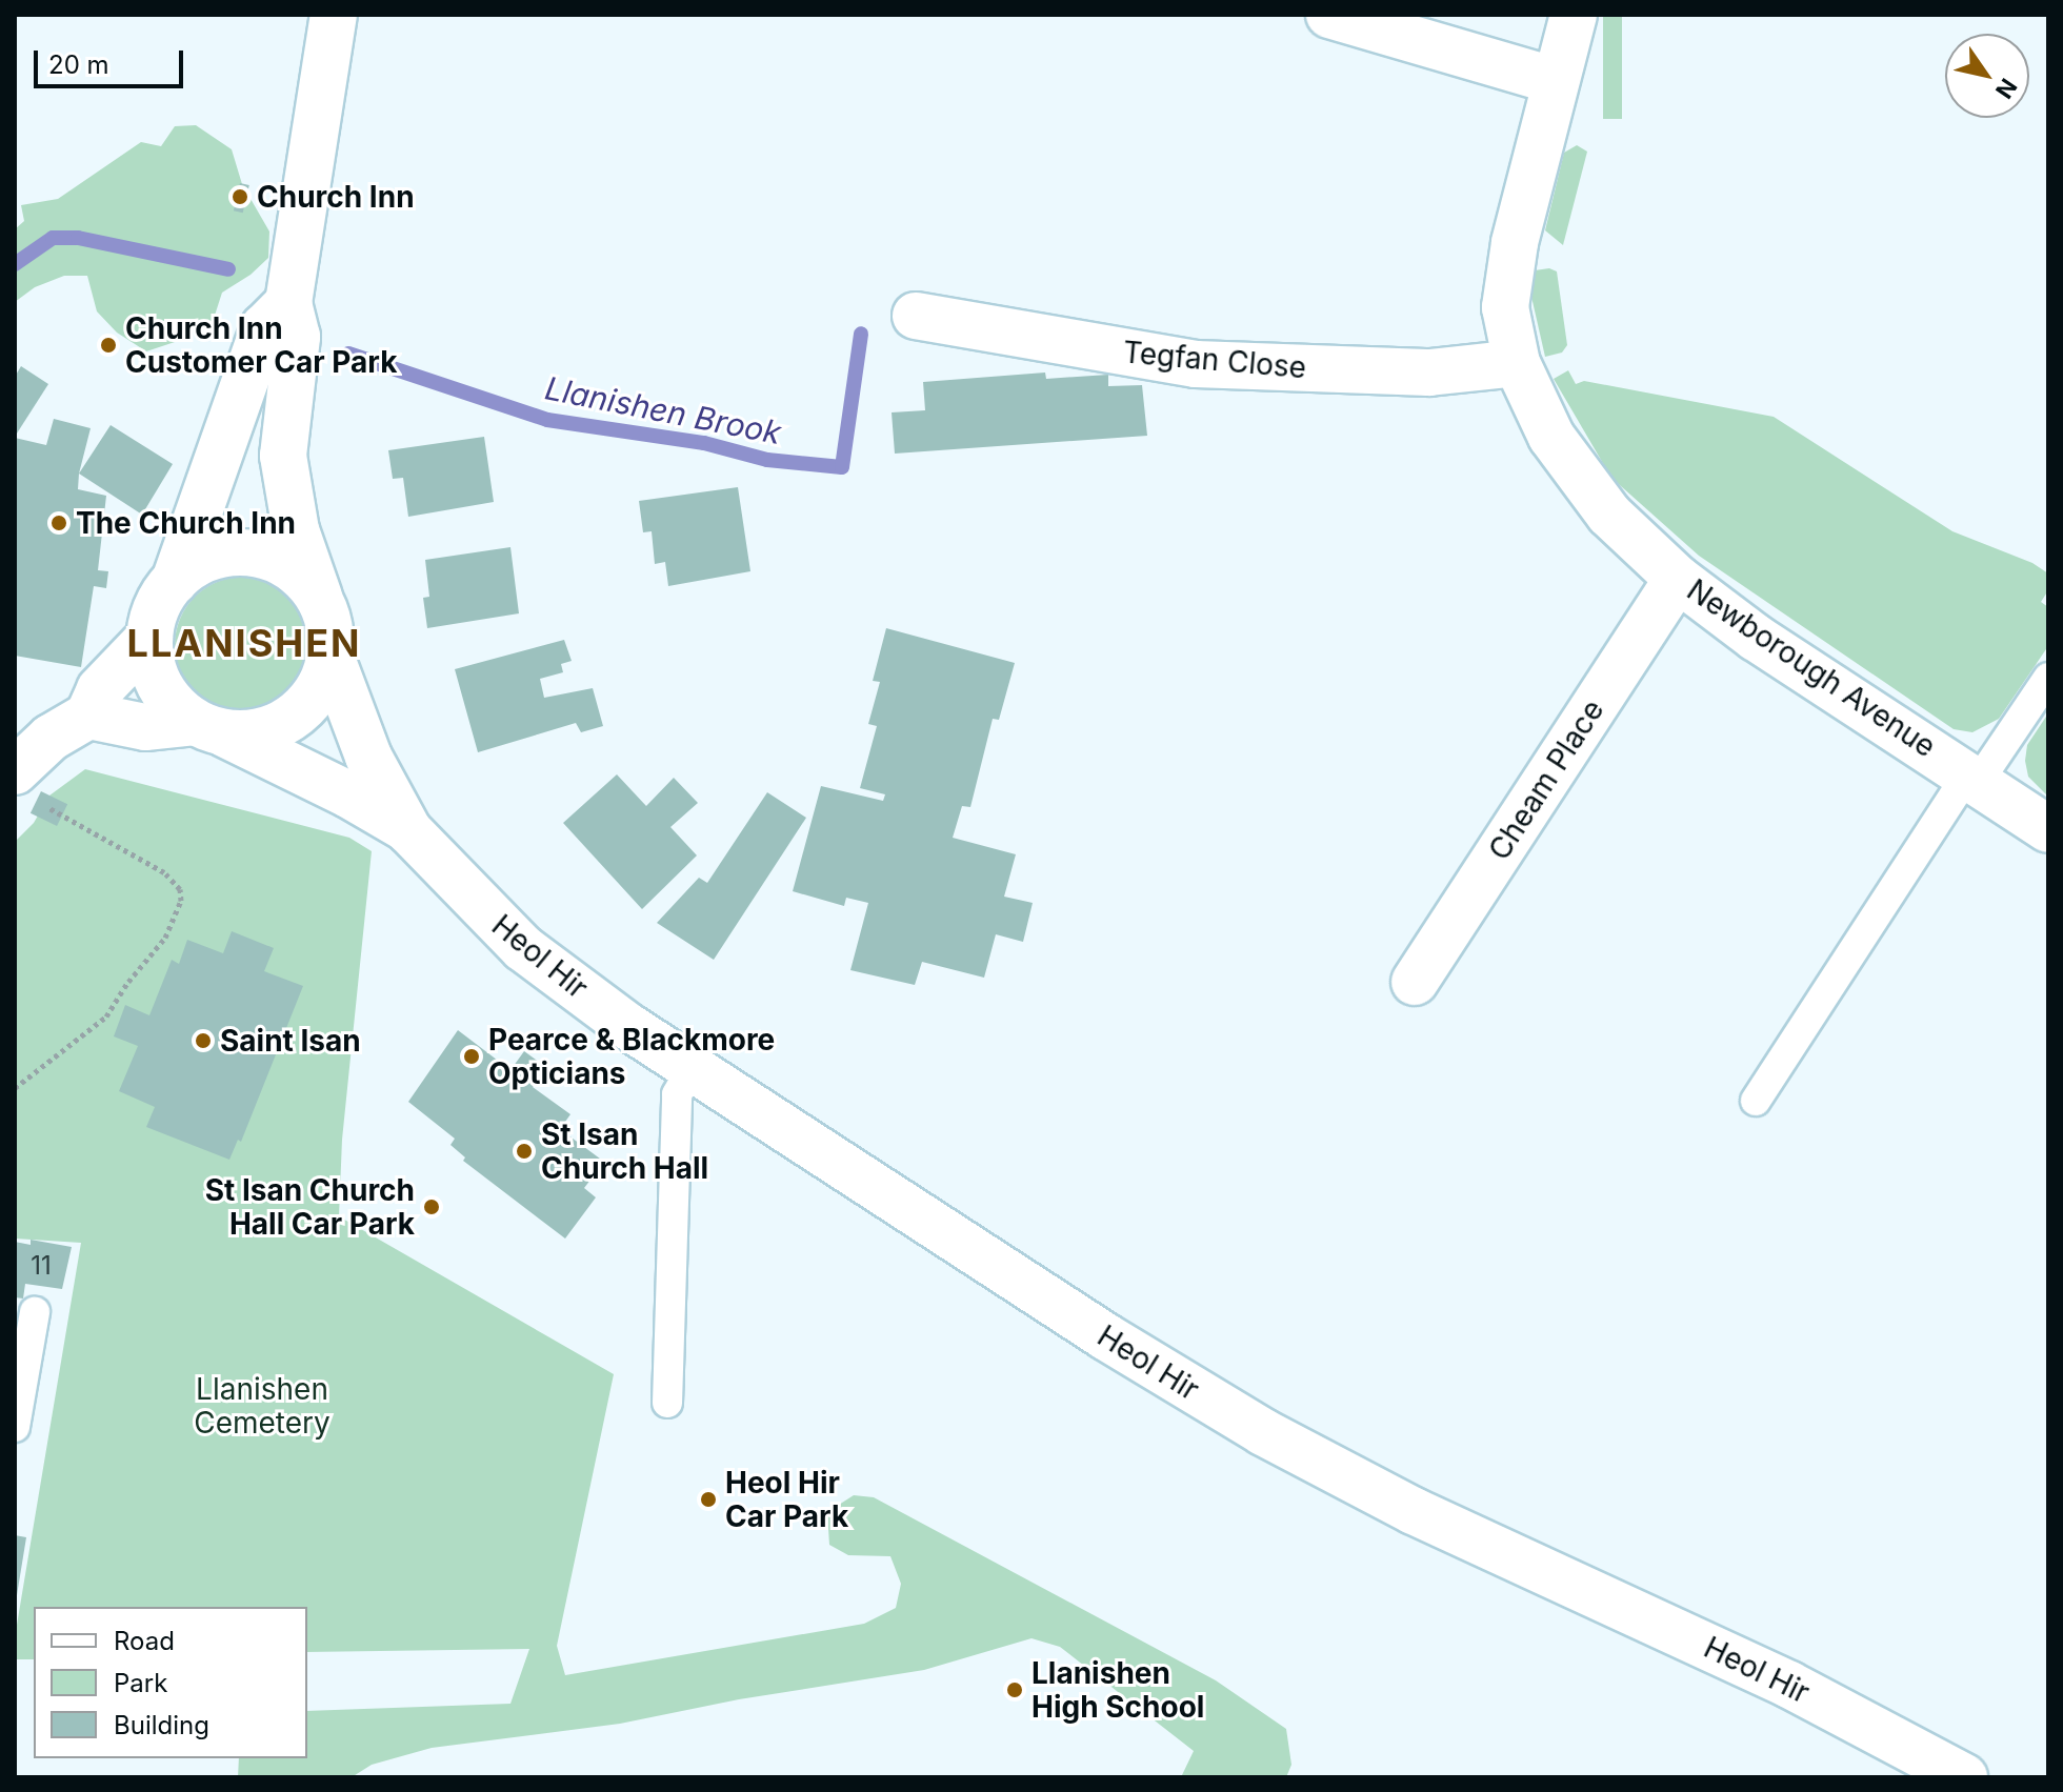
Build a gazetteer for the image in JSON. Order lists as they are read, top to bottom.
{
  "streets": {
    "street": [
      "Tegfan Close",
      "Newborough Avenue",
      "Cheam Place",
      "Heol Hir"
    ]
  },
  "crossings": [
    ["Tegfan Close", "Newborough Avenue"],
    ["Newborough Avenue", "Cheam Place"]
  ],
  "districts": ["LLANISHEN"],
  "water": ["Llanishen Brook"],
  "parks": ["Llanishen Cemetery"],
  "places": [
    "Church Inn",
    "Church Inn Customer Car Park",
    "The Church Inn",
    "Saint Isan",
    "Pearce & Blackmore Opticians",
    "St Isan Church Hall",
    "St Isan Church Hall Car Park",
    "Heol Hir Car Park",
    "Llanishen High School"
  ],
  "house_numbers": ["11"],
  "legend": ["Road", "Park", "Building"],
  "scale_bar": "20 m",
  "north": "bottom right"
}
